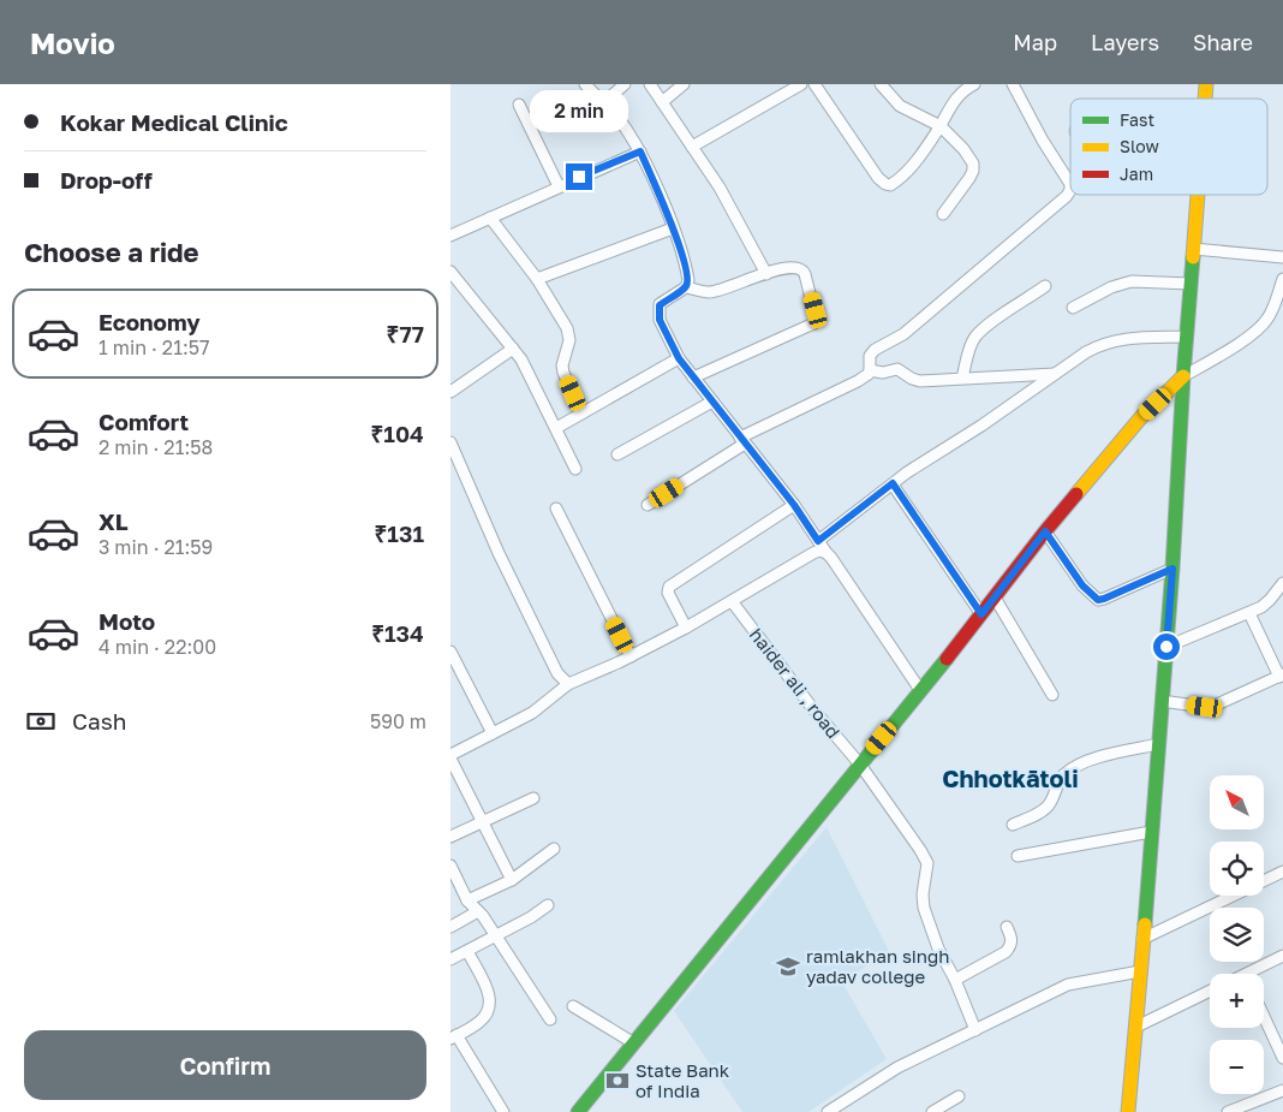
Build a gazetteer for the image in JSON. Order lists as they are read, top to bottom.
{
  "streets": {
    "street": ["haider ali , road"]
  },
  "districts": ["Chhotkātoli"],
  "places": {
    "school or university": ["ramlakhan singh yadav college"],
    "bank": ["State Bank of India"]
  },
  "legend": ["Fast", "Slow", "Jam"],
  "north": "top left",
  "page": {
    "header": "Movio",
    "nav": ["Map", "Layers", "Share"],
    "banner": ["Kokar Medical Clinic", "Drop-off"],
    "bubble": "2 min",
    "heading": "Choose a ride",
    "list": [
      {
        "name": "Economy",
        "note": "1 min · 21:57",
        "value": "₹77"
      },
      {
        "name": "Comfort",
        "note": "2 min · 21:58",
        "value": "₹104"
      },
      {
        "name": "XL",
        "note": "3 min · 21:59",
        "value": "₹131"
      },
      {
        "name": "Moto",
        "note": "4 min · 22:00",
        "value": "₹134"
      }
    ],
    "pay": ["Cash", "590 m"],
    "map_buttons": ["+", "−"],
    "buttons": "Confirm"
  }
}
